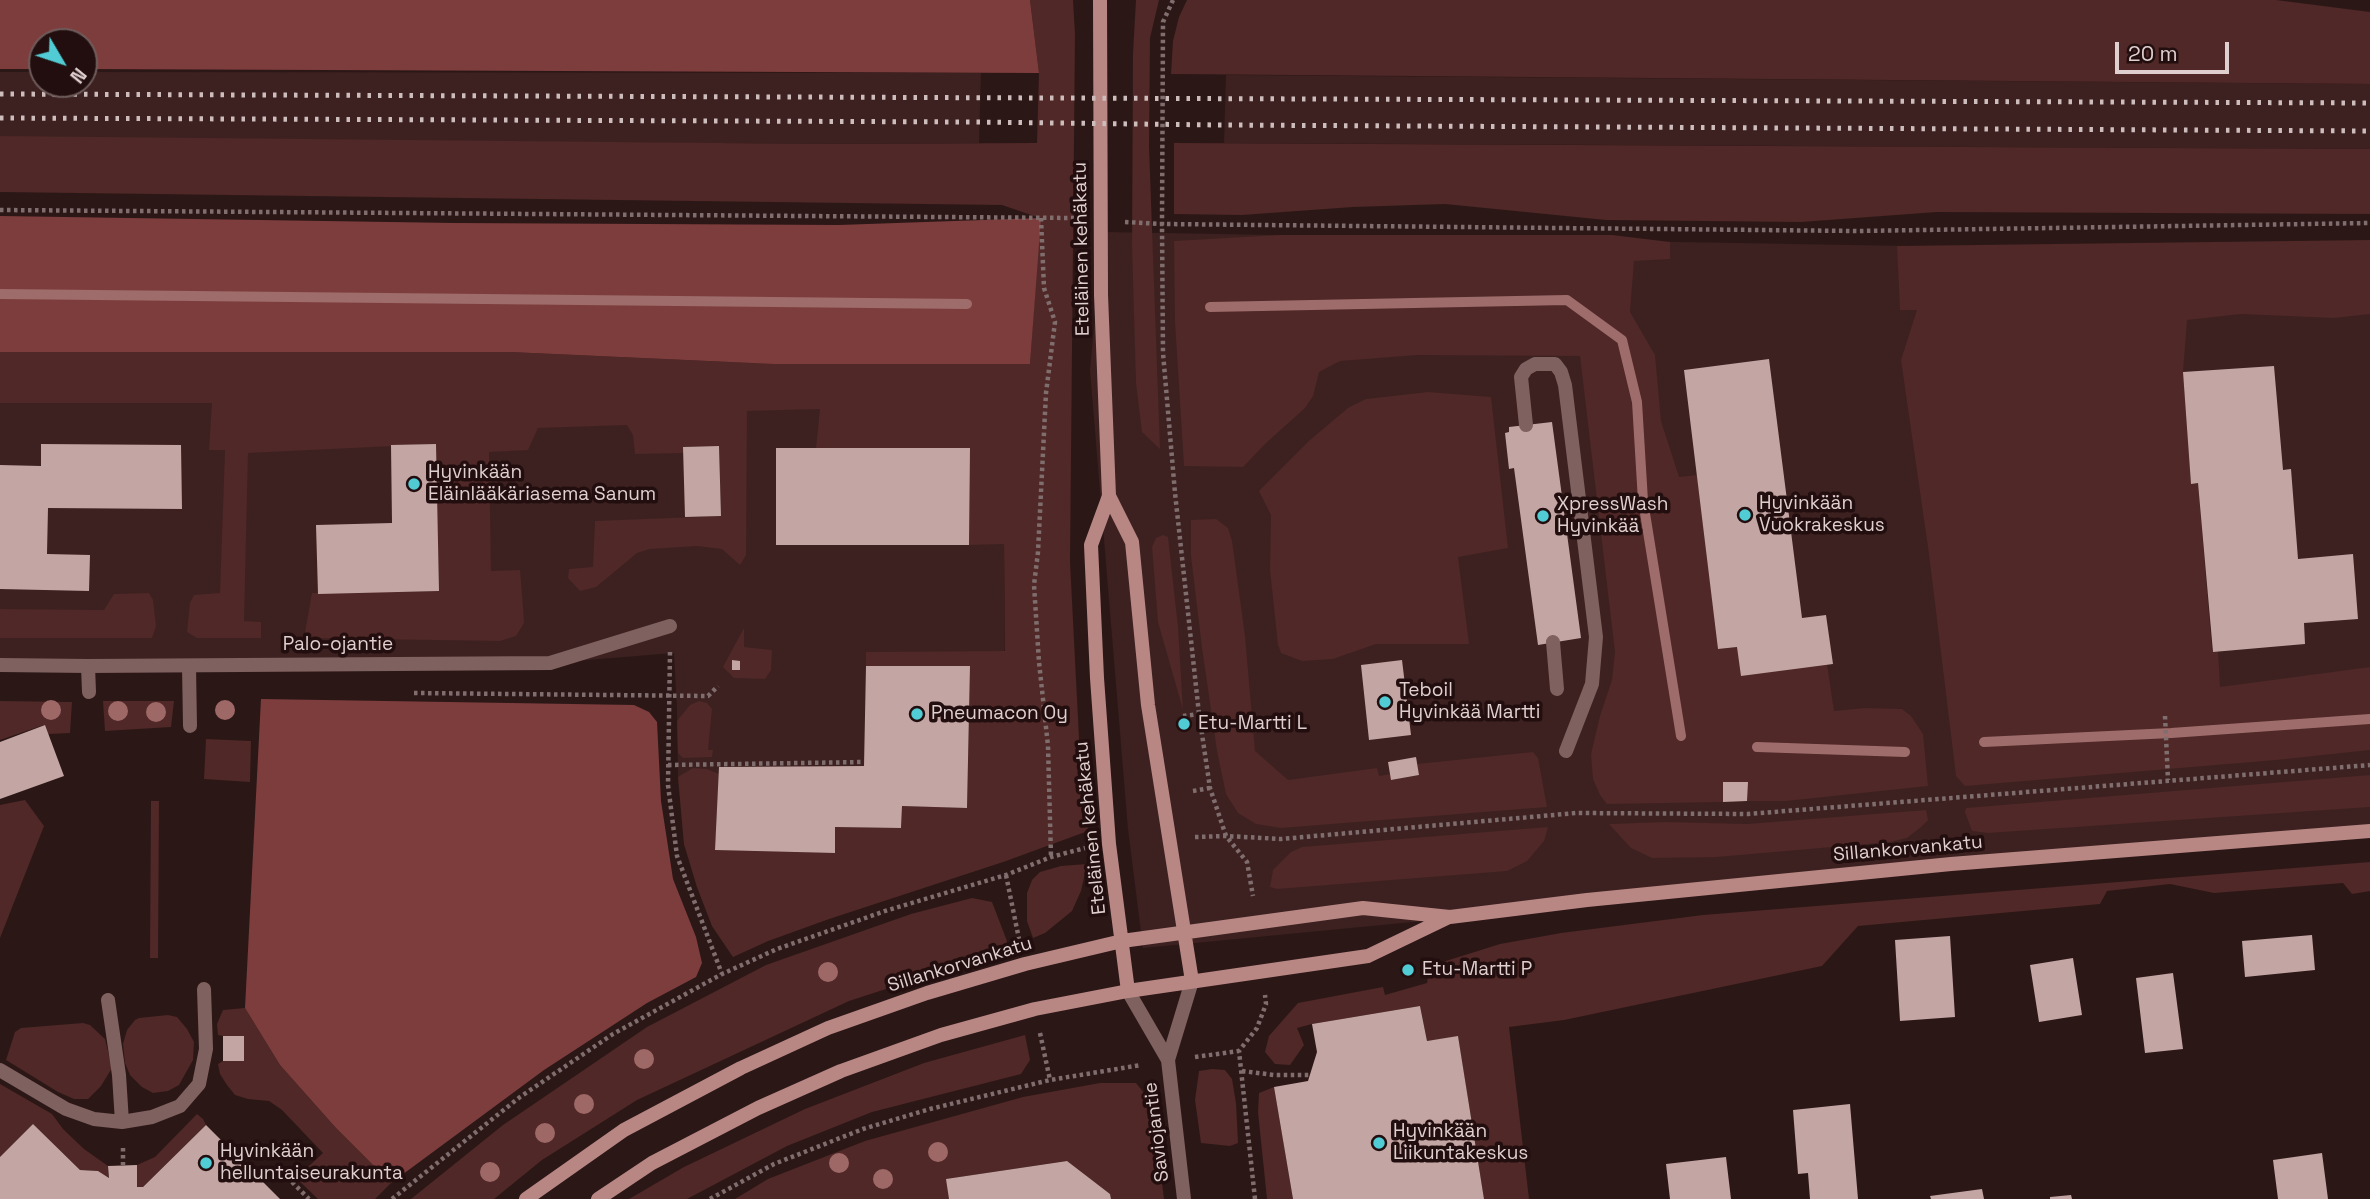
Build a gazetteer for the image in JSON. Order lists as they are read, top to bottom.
{
  "streets": {
    "main road": ["Eteläinen kehäkatu", "Sillankorvankatu"],
    "street": ["Palo-ojantie", "Saviojantie"]
  },
  "crossings": [
    ["Eteläinen kehäkatu", "Sillankorvankatu"],
    ["Eteläinen kehäkatu", "Saviojantie"],
    ["Sillankorvankatu", "Saviojantie"]
  ],
  "places": [
    "Hyvinkään Eläinlääkäriasema Sanum",
    "Hyvinkään Vuokrakeskus",
    "XpressWash Hyvinkää",
    "Teboil Hyvinkää Martti",
    "Pneumacon Oy",
    "Etu-Martti L",
    "Etu-Martti P",
    "Hyvinkään Liikuntakeskus",
    "Hyvinkään helluntaiseurakunta"
  ],
  "scale_bar": "20 m",
  "north": "bottom right"
}
